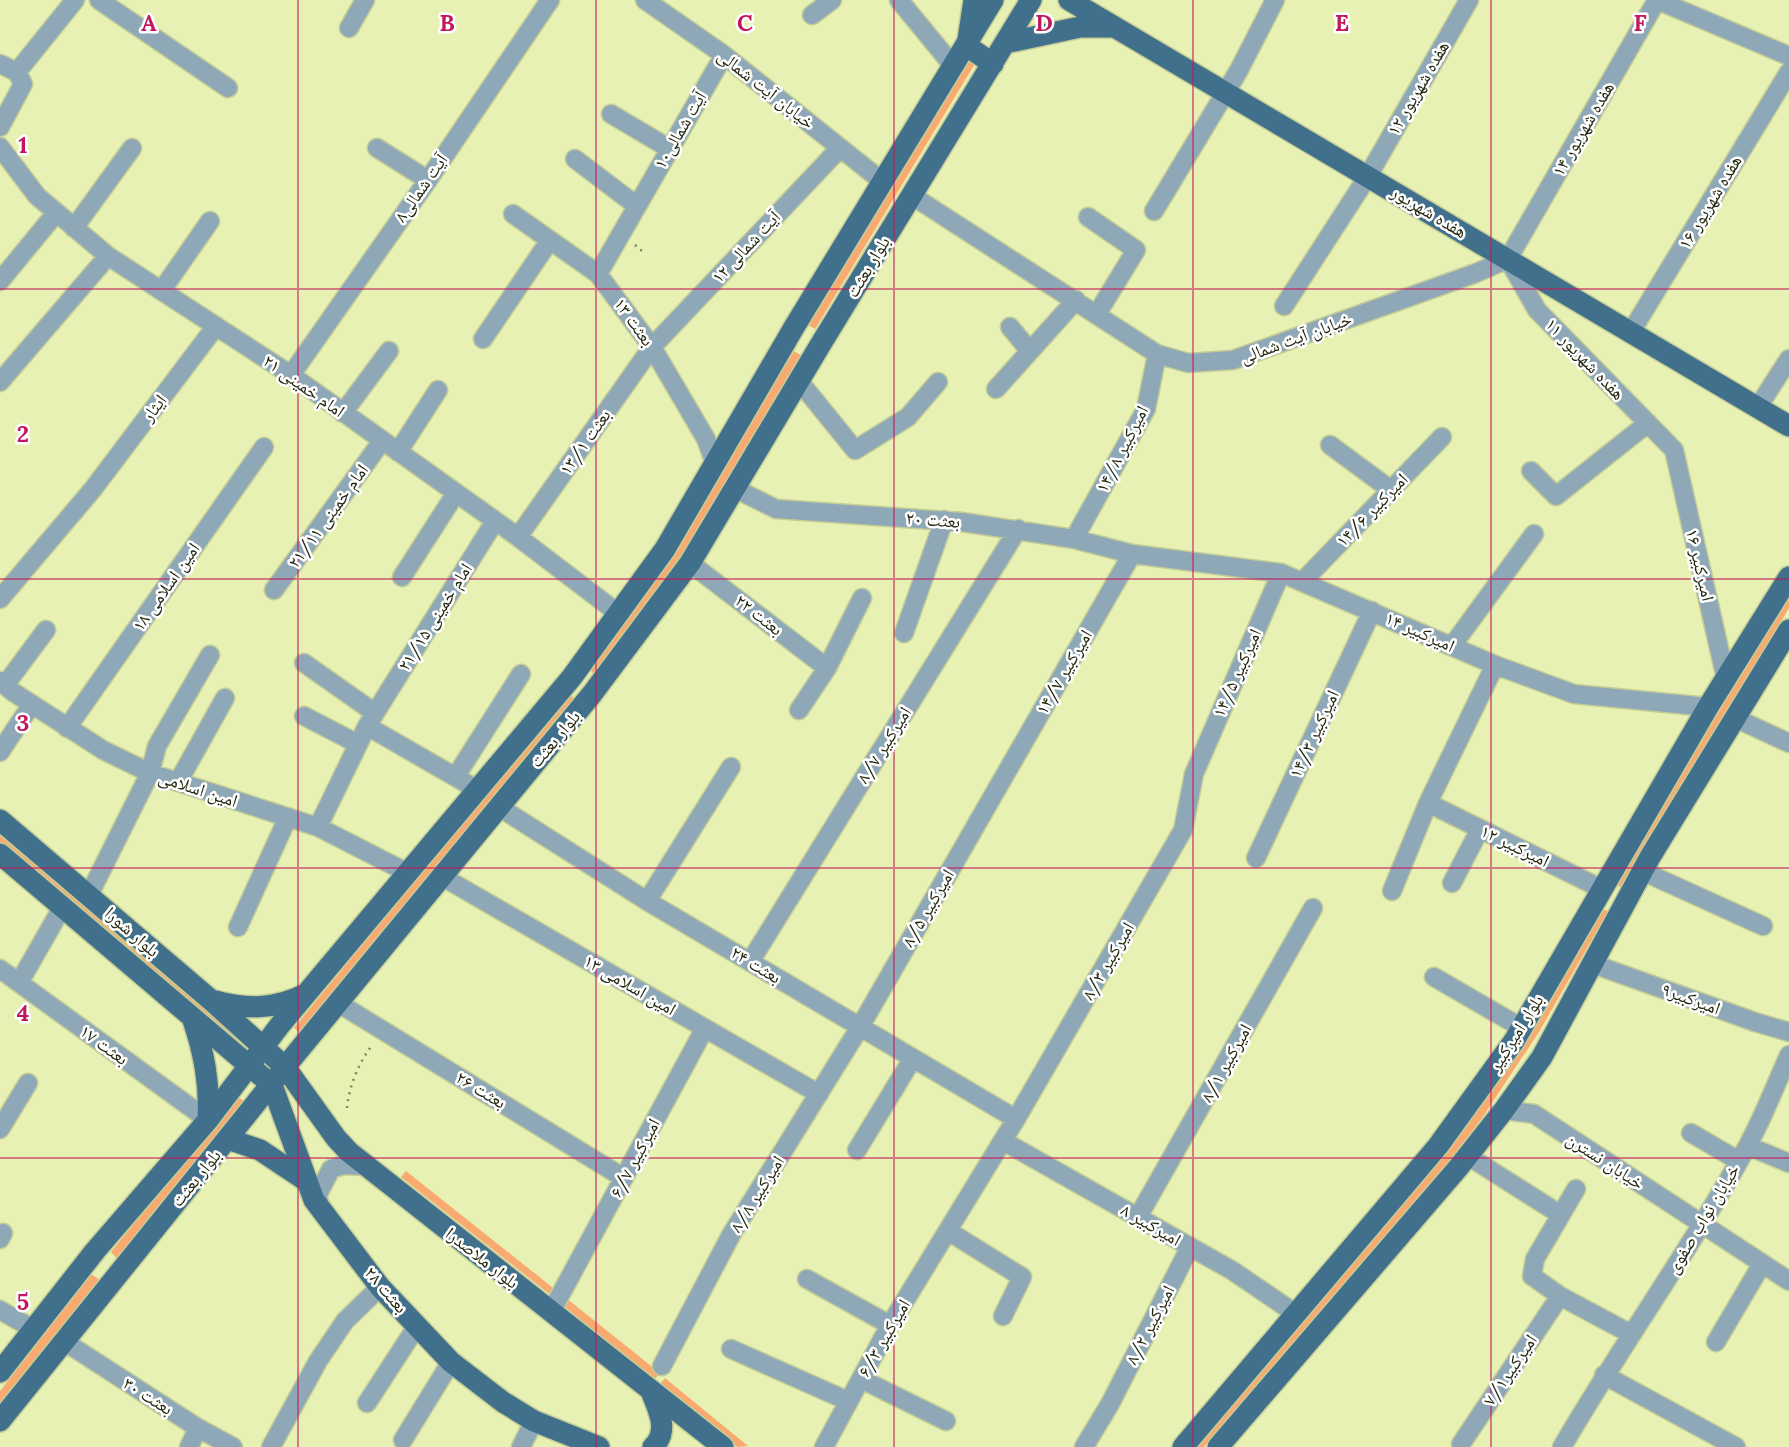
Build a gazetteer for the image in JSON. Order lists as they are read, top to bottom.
{
  "streets": {
    "main road": [
      "هفده شهریور",
      "بلوار بعثت",
      "بلوار شورا",
      "بلوار امیرکبیر",
      "بلوار ملاصدرا",
      "بعثت ۲۸"
    ],
    "street": [
      "هفده شهریور ۱۲",
      "خیابان آیت شمالی",
      "هفده شهریور ۱۴",
      "آیت شمالی۱۰",
      "آیت شمالی۸",
      "هفده شهریور ۱۶",
      "آیت شمالی ۱۲",
      "بعثت ۱۳",
      "هفده شهریور ۱۱",
      "امام خمینی ۲۱",
      "ایثار",
      "بعثت ۱۳/۱",
      "امیرکبیر ۱۴/۸",
      "امیرکبیر ۱۴/۶",
      "امام خمینی ۲۱/۱۱",
      "بعثت ۲۰",
      "امیرکبیر ۱۶",
      "امین اسلامی ۱۸",
      "بعثت ۲۲",
      "امام خمینی ۲۱/۱۵",
      "امیرکبیر ۱۴",
      "امیرکبیر ۱۴/۷",
      "امیرکبیر ۱۴/۵",
      "امیرکبیر ۱۴/۳",
      "امیرکبیر ۸/۷",
      "امین اسلامی",
      "امیرکبیر ۱۲",
      "امیرکبیر ۸/۵",
      "امیرکبیر ۸/۳",
      "بعثت ۲۴",
      "امین اسلامی ۱۳",
      "امیرکبیر۹",
      "بعثت ۱۷",
      "امیرکبیر ۸/۱",
      "بعثت ۲۶",
      "امیرکبیر ۶/۷",
      "خیابان نسترن",
      "امیرکبیر ۸/۸",
      "خیابان نواب صفوی",
      "امیرکبیر ۸",
      "امیرکبیر ۸/۲",
      "امیرکبیر ۶/۳",
      "امیرکبیر۷/۱",
      "بعثت ۳۰"
    ]
  },
  "crossings": [
    ["هفده شهریور ۱۲", "هفده شهریور"],
    ["خیابان آیت شمالی", "هفده شهریور ۱۴"],
    ["خیابان آیت شمالی", "آیت شمالی۱۰"],
    ["خیابان آیت شمالی", "هفده شهریور"],
    ["خیابان آیت شمالی", "آیت شمالی ۱۲"],
    ["خیابان آیت شمالی", "بلوار بعثت"],
    ["خیابان آیت شمالی", "هفده شهریور ۱۱"],
    ["خیابان آیت شمالی", "امیرکبیر ۱۴/۸"],
    ["هفده شهریور ۱۴", "هفده شهریور"],
    ["هفده شهریور ۱۴", "هفده شهریور ۱۱"],
    ["آیت شمالی۱۰", "بعثت ۱۳"],
    ["آیت شمالی۸", "امام خمینی ۲۱"],
    ["هفده شهریور ۱۶", "هفده شهریور"],
    ["هفده شهریور", "هفده شهریور ۱۱"],
    ["آیت شمالی ۱۲", "بعثت ۱۳"],
    ["آیت شمالی ۱۲", "بعثت ۱۳/۱"],
    ["بلوار بعثت", "بعثت ۱۳"],
    ["بلوار بعثت", "امام خمینی ۲۱"],
    ["بلوار بعثت", "بعثت ۲۰"],
    ["بلوار بعثت", "بعثت ۲۲"],
    ["بلوار بعثت", "امین اسلامی"],
    ["بلوار بعثت", "بلوار شورا"],
    ["بلوار بعثت", "بعثت ۲۴"],
    ["بلوار بعثت", "امین اسلامی ۱۳"],
    ["بلوار بعثت", "بعثت ۱۷"],
    ["بلوار بعثت", "بعثت ۲۶"],
    ["بلوار بعثت", "بلوار ملاصدرا"],
    ["بلوار بعثت", "بعثت ۲۸"],
    ["بلوار بعثت", "بعثت ۳۰"],
    ["بعثت ۱۳", "بعثت ۱۳/۱"],
    ["هفده شهریور ۱۱", "امیرکبیر ۱۶"],
    ["امام خمینی ۲۱", "ایثار"],
    ["امام خمینی ۲۱", "بعثت ۱۳/۱"],
    ["امام خمینی ۲۱", "امام خمینی ۲۱/۱۱"],
    ["امام خمینی ۲۱", "امام خمینی ۲۱/۱۵"],
    ["امیرکبیر ۱۴/۸", "بعثت ۲۰"],
    ["امیرکبیر ۱۴/۶", "امیرکبیر ۱۴"],
    ["بعثت ۲۰", "امیرکبیر ۱۴"],
    ["بعثت ۲۰", "امیرکبیر ۱۴/۷"],
    ["بعثت ۲۰", "امیرکبیر ۸/۷"],
    ["امیرکبیر ۱۶", "بلوار امیرکبیر"],
    ["امین اسلامی ۱۸", "امین اسلامی"],
    ["امام خمینی ۲۱/۱۵", "امین اسلامی"],
    ["امیرکبیر ۱۴", "امیرکبیر ۱۴/۷"],
    ["امیرکبیر ۱۴", "امیرکبیر ۱۴/۵"],
    ["امیرکبیر ۱۴", "امیرکبیر ۱۴/۳"],
    ["امیرکبیر ۱۴", "بلوار امیرکبیر"],
    ["امیرکبیر ۱۴/۷", "امیرکبیر ۸/۵"],
    ["امیرکبیر ۱۴/۵", "امیرکبیر ۸/۳"],
    ["امیرکبیر ۸/۷", "بعثت ۲۴"],
    ["امیرکبیر ۱۲", "بلوار امیرکبیر"],
    ["امیرکبیر ۸/۵", "بعثت ۲۴"],
    ["امیرکبیر ۸/۵", "امیرکبیر ۸/۸"],
    ["بلوار شورا", "بلوار ملاصدرا"],
    ["بلوار شورا", "بعثت ۲۸"],
    ["امیرکبیر ۸/۳", "بعثت ۲۴"],
    ["امیرکبیر ۸/۳", "امیرکبیر ۸"],
    ["امیرکبیر ۸/۳", "امیرکبیر ۶/۳"],
    ["بعثت ۲۴", "امیرکبیر ۸/۸"],
    ["امین اسلامی ۱۳", "امیرکبیر ۶/۷"],
    ["امین اسلامی ۱۳", "امیرکبیر ۸/۸"],
    ["امیرکبیر۹", "بلوار امیرکبیر"],
    ["بلوار امیرکبیر", "خیابان نسترن"],
    ["بلوار امیرکبیر", "امیرکبیر ۸"],
    ["امیرکبیر ۸/۱", "امیرکبیر ۸"],
    ["بعثت ۲۶", "امیرکبیر ۶/۷"],
    ["امیرکبیر ۶/۷", "بلوار ملاصدرا"],
    ["خیابان نسترن", "خیابان نواب صفوی"],
    ["امیرکبیر ۸", "امیرکبیر ۸/۲"],
    ["امیرکبیر ۸", "امیرکبیر ۶/۳"]
  ],
  "grid": {
    "columns": [
      "A",
      "B",
      "C",
      "D",
      "E",
      "F"
    ],
    "rows": [
      "1",
      "2",
      "3",
      "4",
      "5"
    ]
  }
}
